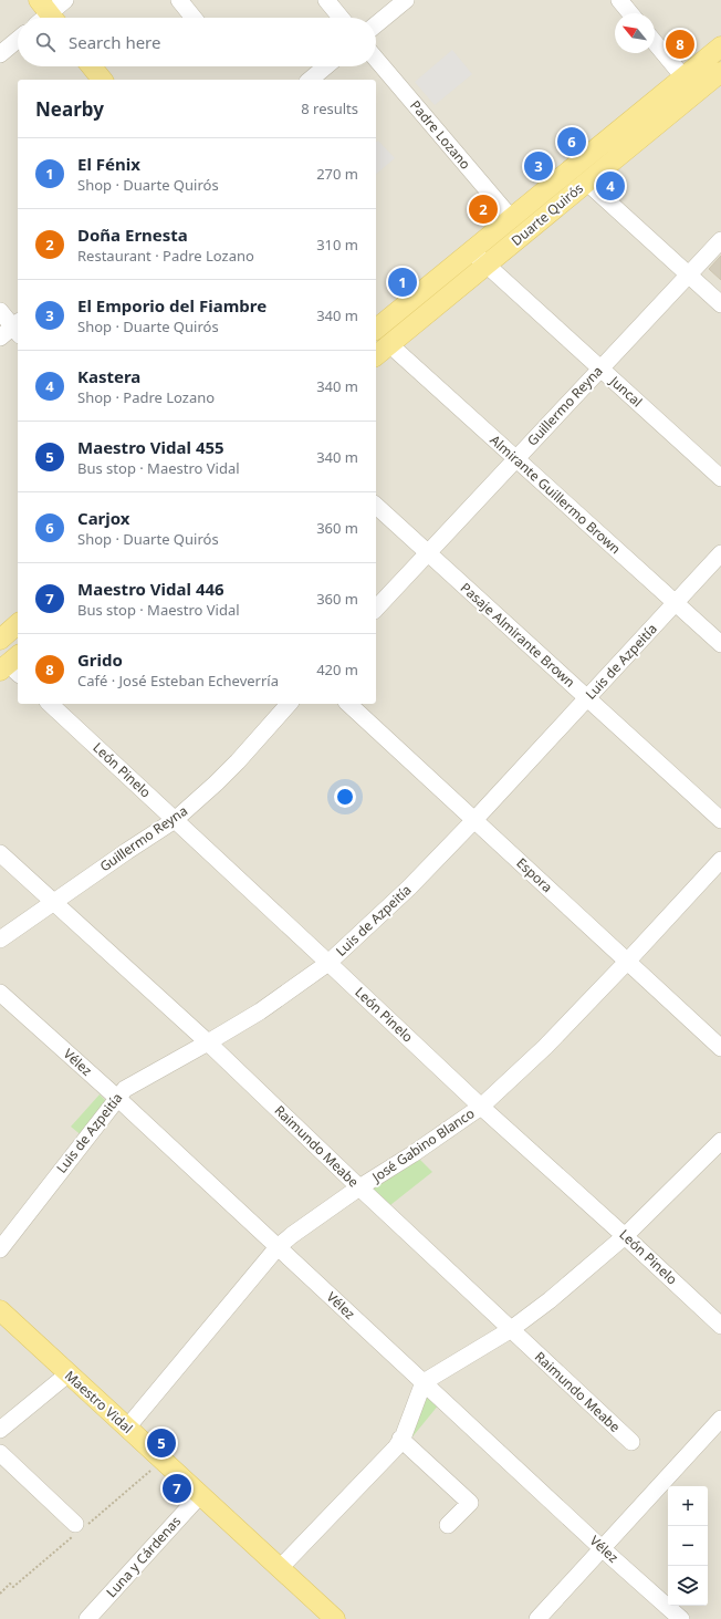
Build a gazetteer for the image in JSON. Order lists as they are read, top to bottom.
{
  "streets": {
    "main road": ["Duarte Quirós", "Maestro Vidal"],
    "street": [
      "Padre Lozano",
      "Juncal",
      "Guillermo Reyna",
      "Almirante Guillermo Brown",
      "Pasaje Almirante Brown",
      "Luis de Azpeitía",
      "León Pinelo",
      "Espora",
      "Vélez",
      "José Gabino Blanco",
      "Raimundo Meabe",
      "Luna y Cárdenas"
    ]
  },
  "crossings": [
    ["Padre Lozano", "Duarte Quirós"],
    ["Duarte Quirós", "Juncal"],
    ["Duarte Quirós", "Almirante Guillermo Brown"],
    ["Juncal", "Guillermo Reyna"],
    ["Guillermo Reyna", "Almirante Guillermo Brown"],
    ["Guillermo Reyna", "Pasaje Almirante Brown"],
    ["Guillermo Reyna", "León Pinelo"],
    ["Guillermo Reyna", "Raimundo Meabe"],
    ["Almirante Guillermo Brown", "Luis de Azpeitía"],
    ["Pasaje Almirante Brown", "Luis de Azpeitía"],
    ["Luis de Azpeitía", "León Pinelo"],
    ["Luis de Azpeitía", "Espora"],
    ["Luis de Azpeitía", "Vélez"],
    ["Luis de Azpeitía", "Raimundo Meabe"],
    ["León Pinelo", "José Gabino Blanco"],
    ["Espora", "José Gabino Blanco"],
    ["Vélez", "José Gabino Blanco"],
    ["José Gabino Blanco", "Raimundo Meabe"],
    ["José Gabino Blanco", "Maestro Vidal"],
    ["Maestro Vidal", "Luna y Cárdenas"]
  ],
  "north": "top left",
  "page": {
    "search": "Search here",
    "pins": [
      "8",
      "6",
      "3",
      "4",
      "2",
      "1",
      "5",
      "7"
    ],
    "heading": ["Nearby", "8 results"],
    "list": [
      {
        "mark": "1",
        "name": "El Fénix",
        "note": "Shop · Duarte Quirós",
        "value": "270 m"
      },
      {
        "mark": "2",
        "name": "Doña Ernesta",
        "note": "Restaurant · Padre Lozano",
        "value": "310 m"
      },
      {
        "mark": "3",
        "name": "El Emporio del Fiambre",
        "note": "Shop · Duarte Quirós",
        "value": "340 m"
      },
      {
        "mark": "4",
        "name": "Kastera",
        "note": "Shop · Padre Lozano",
        "value": "340 m"
      },
      {
        "mark": "5",
        "name": "Maestro Vidal 455",
        "note": "Bus stop · Maestro Vidal",
        "value": "340 m"
      },
      {
        "mark": "6",
        "name": "Carjox",
        "note": "Shop · Duarte Quirós",
        "value": "360 m"
      },
      {
        "mark": "7",
        "name": "Maestro Vidal 446",
        "note": "Bus stop · Maestro Vidal",
        "value": "360 m"
      },
      {
        "mark": "8",
        "name": "Grido",
        "note": "Café · José Esteban Echeverría",
        "value": "420 m"
      }
    ],
    "map_buttons": ["+", "−"]
  }
}
